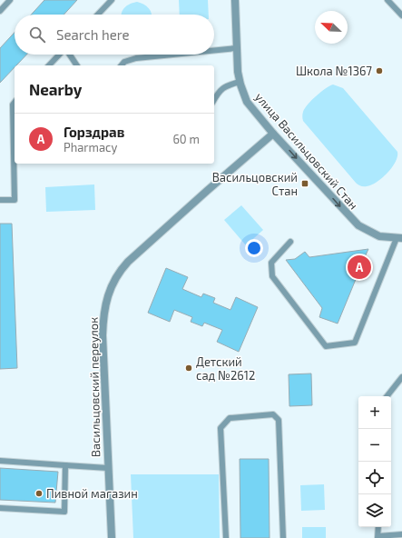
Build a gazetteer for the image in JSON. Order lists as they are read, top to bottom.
{
  "streets": {
    "street": ["улица Васильцовский Стан", "Васильцовский переулок"]
  },
  "crossings": [
    ["улица Васильцовский Стан", "Васильцовский переулок"]
  ],
  "one_way": ["улица Васильцовский Стан"],
  "places": {
    "other": ["Школа №1367", "Детский сад №2612", "Пивной магазин"],
    "transit": ["Васильцовский Стан"]
  },
  "north": "top left",
  "page": {
    "search": "Search here",
    "heading": "Nearby",
    "list": [
      {
        "mark": "A",
        "name": "Горздрав",
        "note": "Pharmacy",
        "value": "60 m"
      }
    ],
    "pins": "A",
    "map_buttons": ["+", "−"]
  }
}
